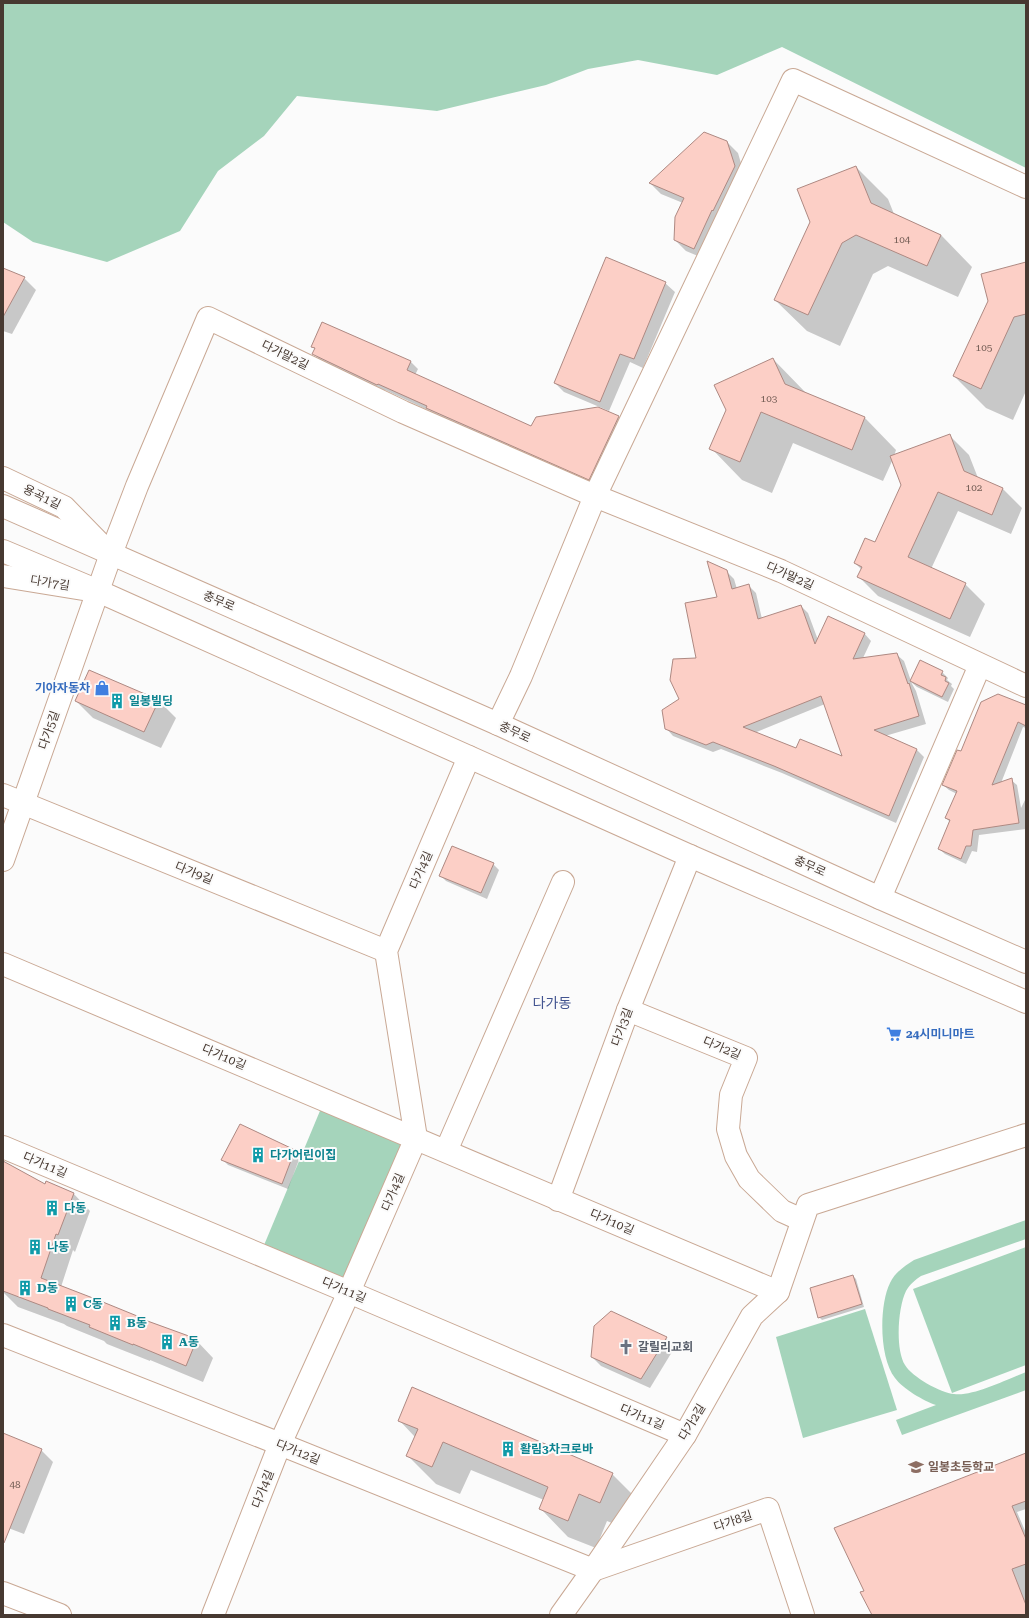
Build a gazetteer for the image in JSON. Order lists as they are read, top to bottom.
{
  "streets": {
    "street": [
      "다가말2길",
      "용곡1길",
      "다가7길",
      "충무로",
      "다가5길",
      "다가4길",
      "다가9길",
      "다가3길",
      "다가2길",
      "다가10길",
      "다가11길",
      "다가12길",
      "다가8길"
    ]
  },
  "crossings": [
    ["다가말2길", "용곡1길"],
    ["다가말2길", "충무로"],
    ["다가말2길", "다가5길"],
    ["용곡1길", "충무로"],
    ["용곡1길", "다가5길"],
    ["다가7길", "다가5길"],
    ["충무로", "다가5길"],
    ["다가5길", "다가9길"],
    ["다가4길", "다가9길"],
    ["다가4길", "다가10길"],
    ["다가4길", "다가11길"],
    ["다가4길", "다가12길"],
    ["다가3길", "다가2길"],
    ["다가3길", "다가10길"],
    ["다가2길", "다가10길"],
    ["다가2길", "다가11길"],
    ["다가2길", "다가12길"],
    ["다가2길", "다가8길"],
    ["다가12길", "다가8길"]
  ],
  "districts": ["다가동"],
  "places": {
    "shop": ["기아자동차"],
    "building": [
      "일봉빌딩",
      "다가어린이집",
      "다동",
      "나동",
      "D동",
      "C동",
      "B동",
      "A동",
      "활림3차크로바"
    ],
    "supermarket": ["24시미니마트"],
    "church": ["갈릴리교회"],
    "school or university": ["일봉초등학교"]
  },
  "house_numbers": [
    "104",
    "105",
    "103",
    "102",
    "48"
  ]
}
